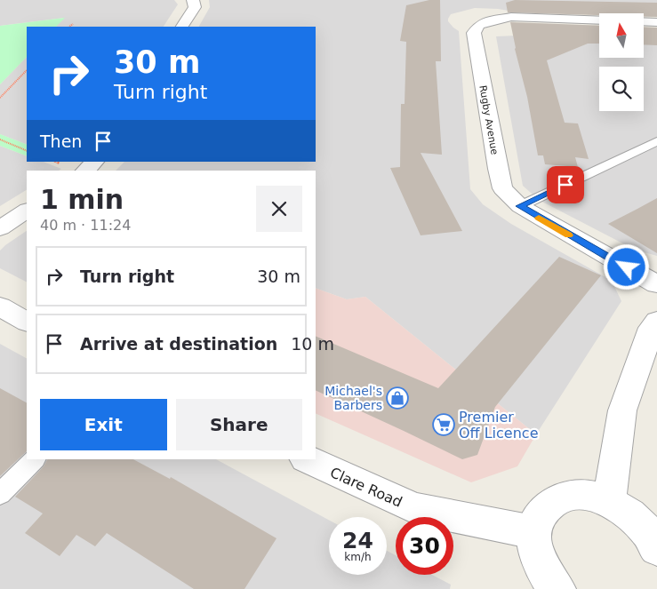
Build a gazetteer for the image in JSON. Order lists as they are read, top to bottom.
{
  "streets": {
    "street": ["Rugby Avenue", "Clare Road"]
  },
  "places": {
    "shop": ["Michael's Barbers"],
    "supermarket": ["Premier Off Licence"]
  },
  "north": "top",
  "page": {
    "turn": ["30 m", "Turn right"],
    "then": "Then",
    "heading": ["1 min", "40 m · 11:24"],
    "list": [
      {
        "name": "Turn right",
        "value": "30 m"
      },
      {
        "name": "Arrive at destination",
        "value": "10 m"
      }
    ],
    "buttons": ["Exit", "Share"],
    "speed": "24 km/h",
    "limit": "30"
  }
}
